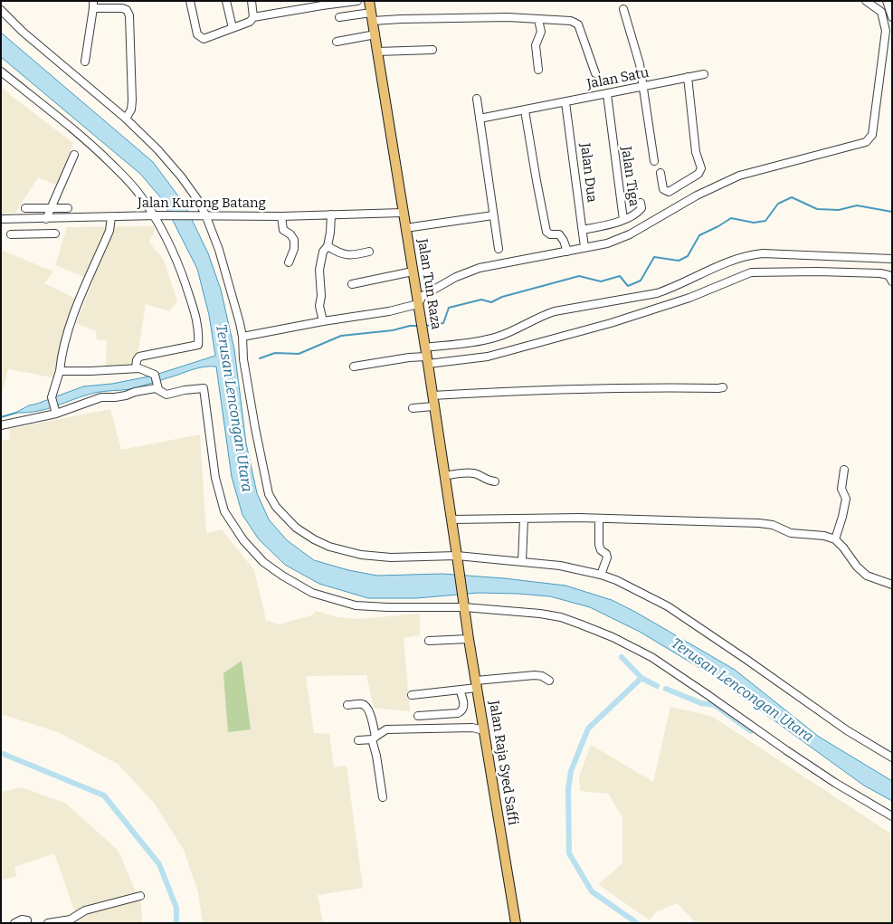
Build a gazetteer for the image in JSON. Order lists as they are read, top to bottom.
{
  "streets": {
    "main road": ["Jalan Tun Raza", "Jalan Raja Syed Saffi"],
    "street": [
      "Jalan Satu",
      "Jalan Dua",
      "Jalan Tiga",
      "Jalan Kurong Batang"
    ]
  },
  "crossings": [
    ["Jalan Satu", "Jalan Dua"],
    ["Jalan Satu", "Jalan Tiga"],
    ["Jalan Dua", "Jalan Tiga"],
    ["Jalan Kurong Batang", "Jalan Tun Raza"],
    ["Jalan Tun Raza", "Jalan Raja Syed Saffi"]
  ],
  "water": ["Terusan Lencongan Utara"]
}
